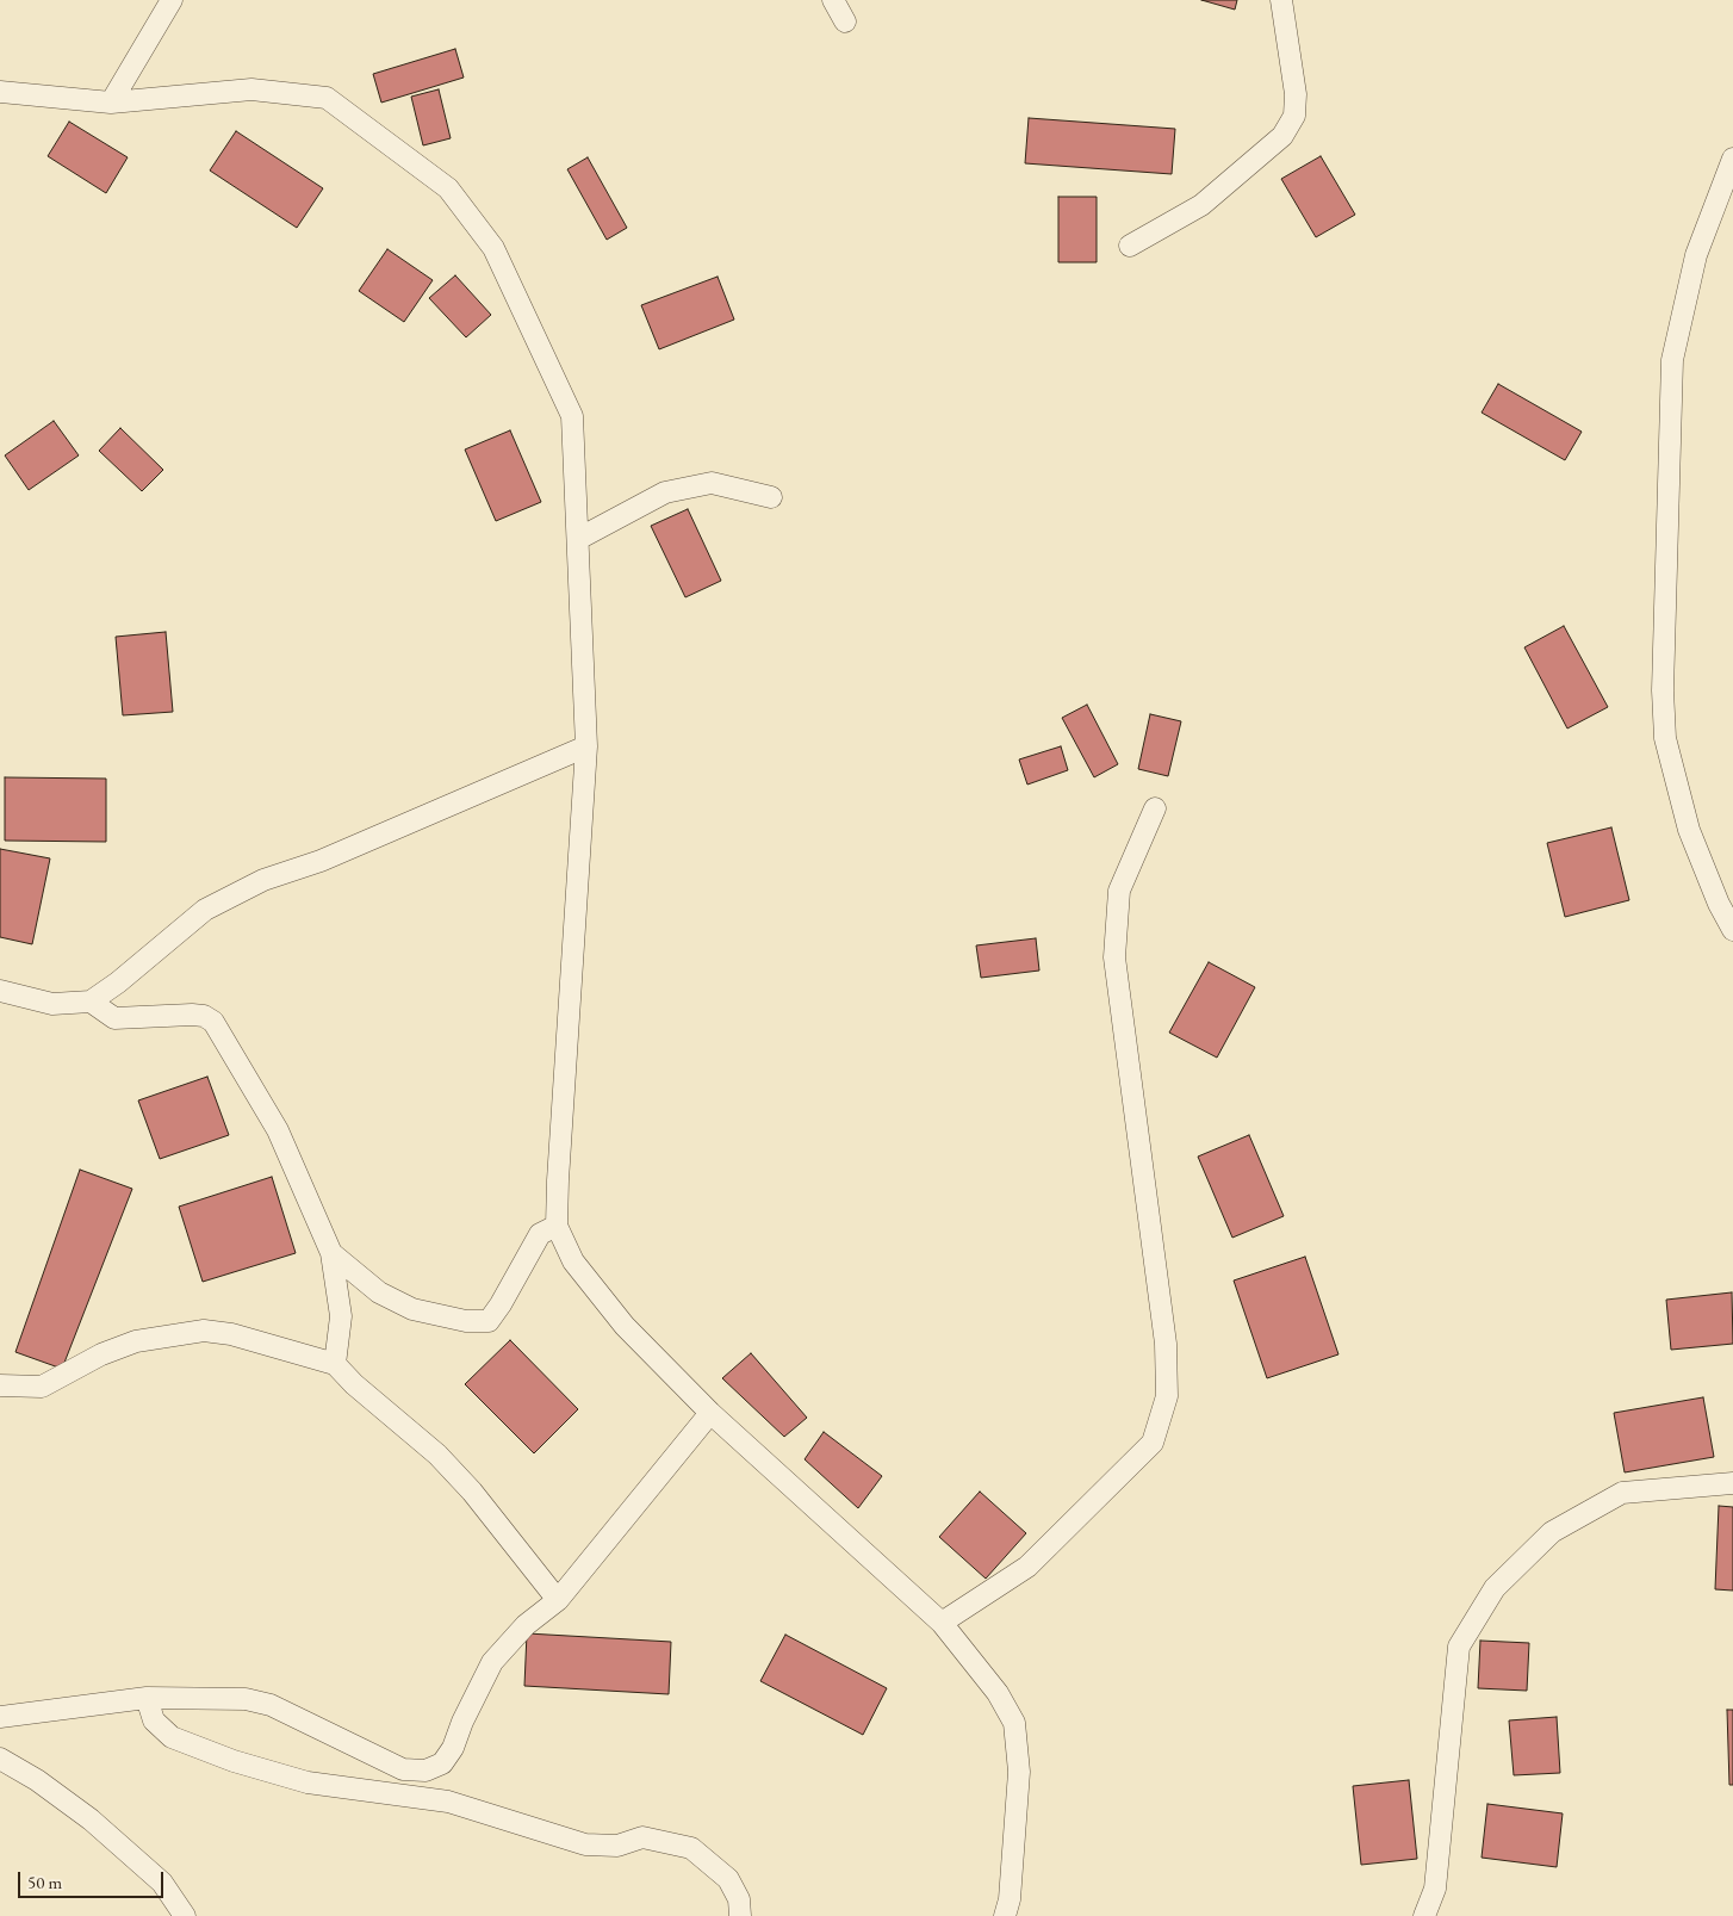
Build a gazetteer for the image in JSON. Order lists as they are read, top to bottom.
{
  "scale_bar": "50 m"
}
